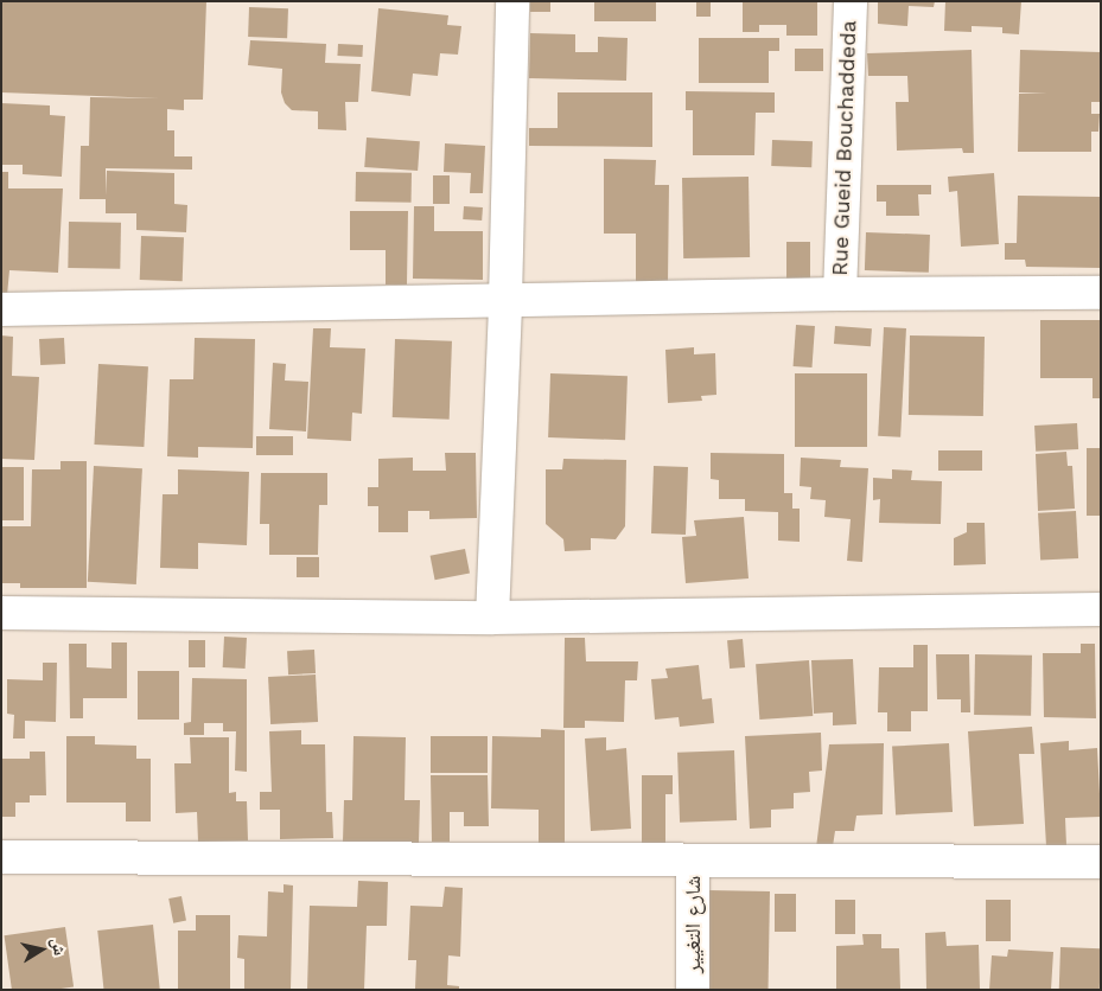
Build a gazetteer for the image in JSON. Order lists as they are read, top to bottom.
{
  "streets": {
    "street": ["Rue Gueid Bouchaddeda", "شارع التغيير"]
  },
  "north": "right"
}
